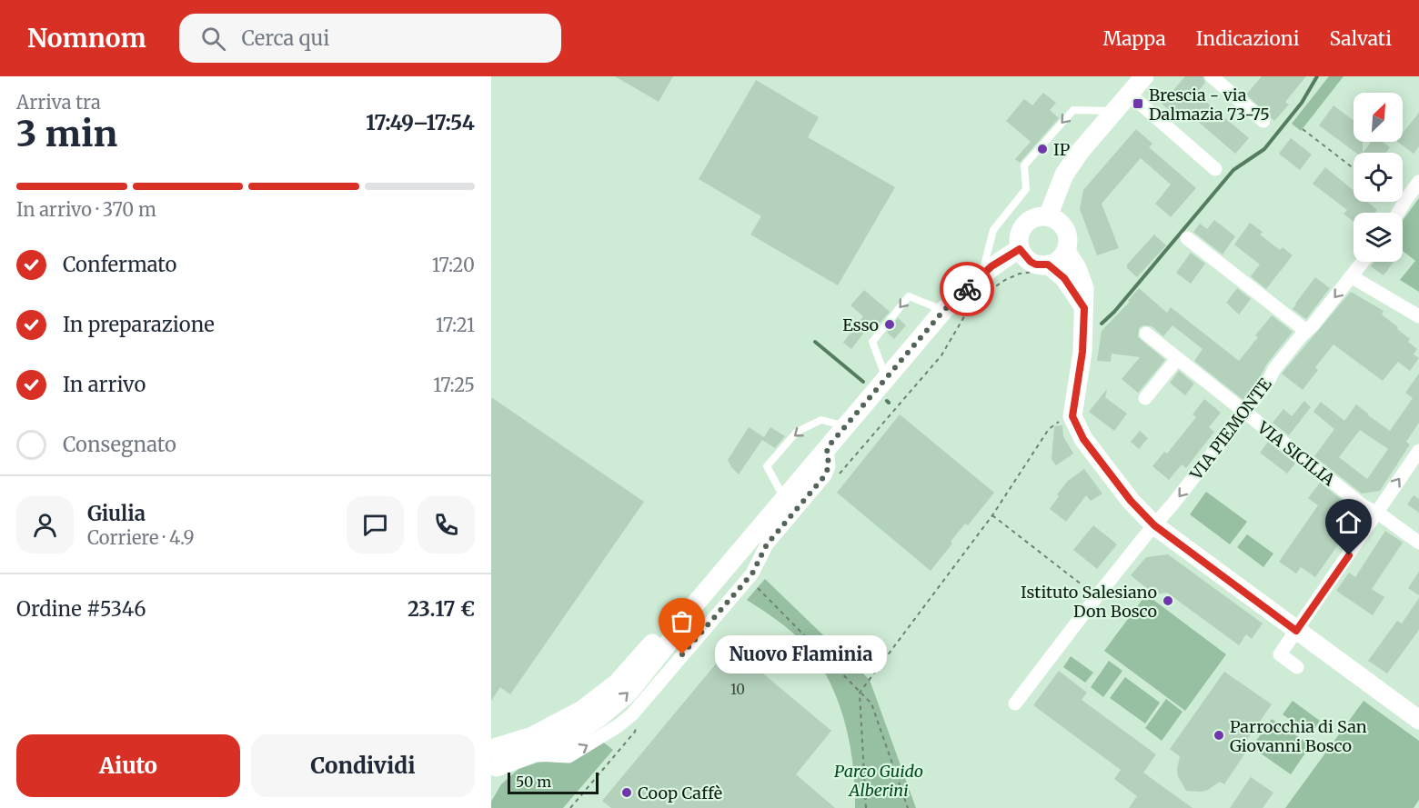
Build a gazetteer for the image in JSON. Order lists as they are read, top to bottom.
{
  "streets": {
    "street": ["VIA PIEMONTE", "VIA SICILIA"]
  },
  "crossings": [
    ["VIA PIEMONTE", "VIA SICILIA"]
  ],
  "one_way": ["VIA PIEMONTE"],
  "parks": ["Parco Guido Alberini"],
  "places": {
    "transit": ["Brescia - via Dalmazia 73-75"],
    "other": [
      "IP",
      "Esso",
      "Istituto Salesiano Don Bosco",
      "Nuovo Flaminia",
      "Parrocchia di San Giovanni Bosco",
      "Coop Caffè"
    ]
  },
  "house_numbers": ["10"],
  "scale_bar": "50 m",
  "north": "top right",
  "page": {
    "header": "Nomnom",
    "search": "Cerca qui",
    "nav": ["Mappa", "Indicazioni", "Salvati"],
    "heading": ["3 min", "Arriva tra", "17:49–17:54"],
    "panel": [
      "Giulia",
      "Corriere · 4.9",
      "Ordine #5346",
      "23.17 €"
    ],
    "bar": "In arrivo · 370 m",
    "list": [
      ["Confermato", "17:20"],
      ["In preparazione", "17:21"],
      ["In arrivo", "17:25"],
      "Consegnato"
    ],
    "bubble": "Nuovo Flaminia",
    "buttons": ["Aiuto", "Condividi"],
    "scale": "50 m"
  }
}
